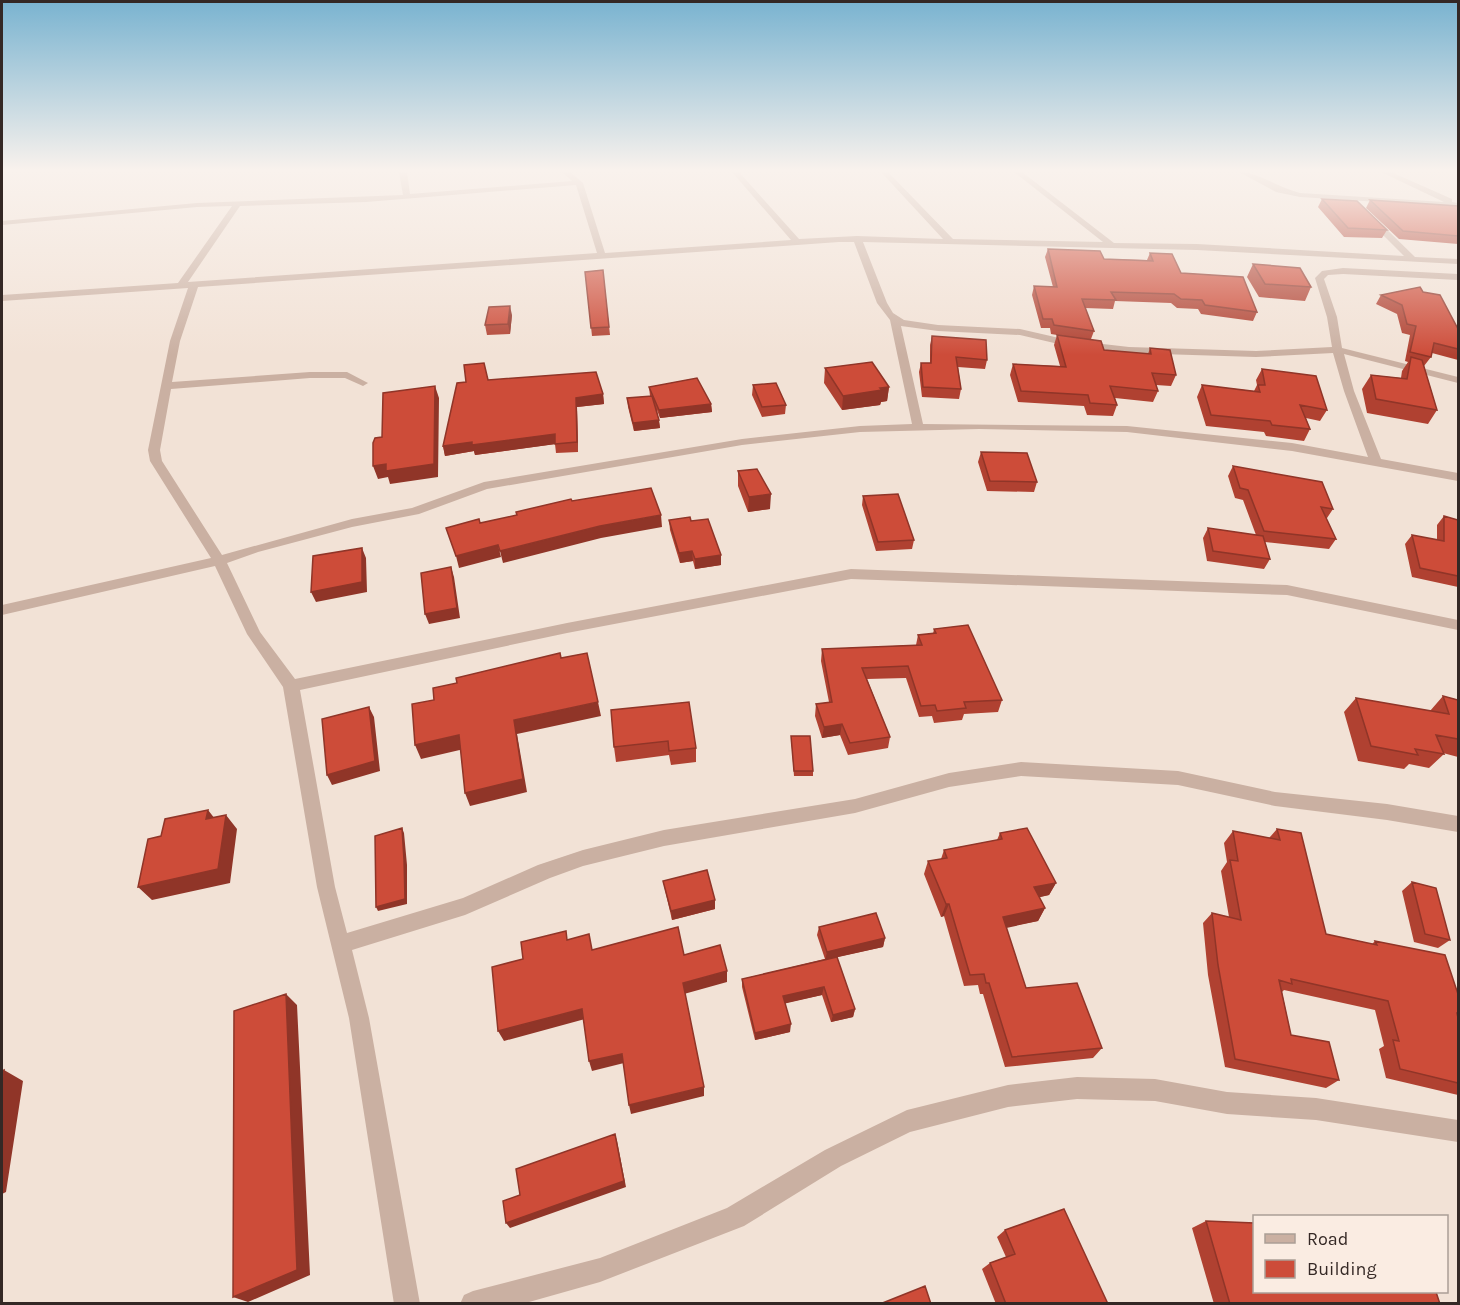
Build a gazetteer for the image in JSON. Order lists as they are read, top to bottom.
{
  "legend": ["Road", "Building"]
}
